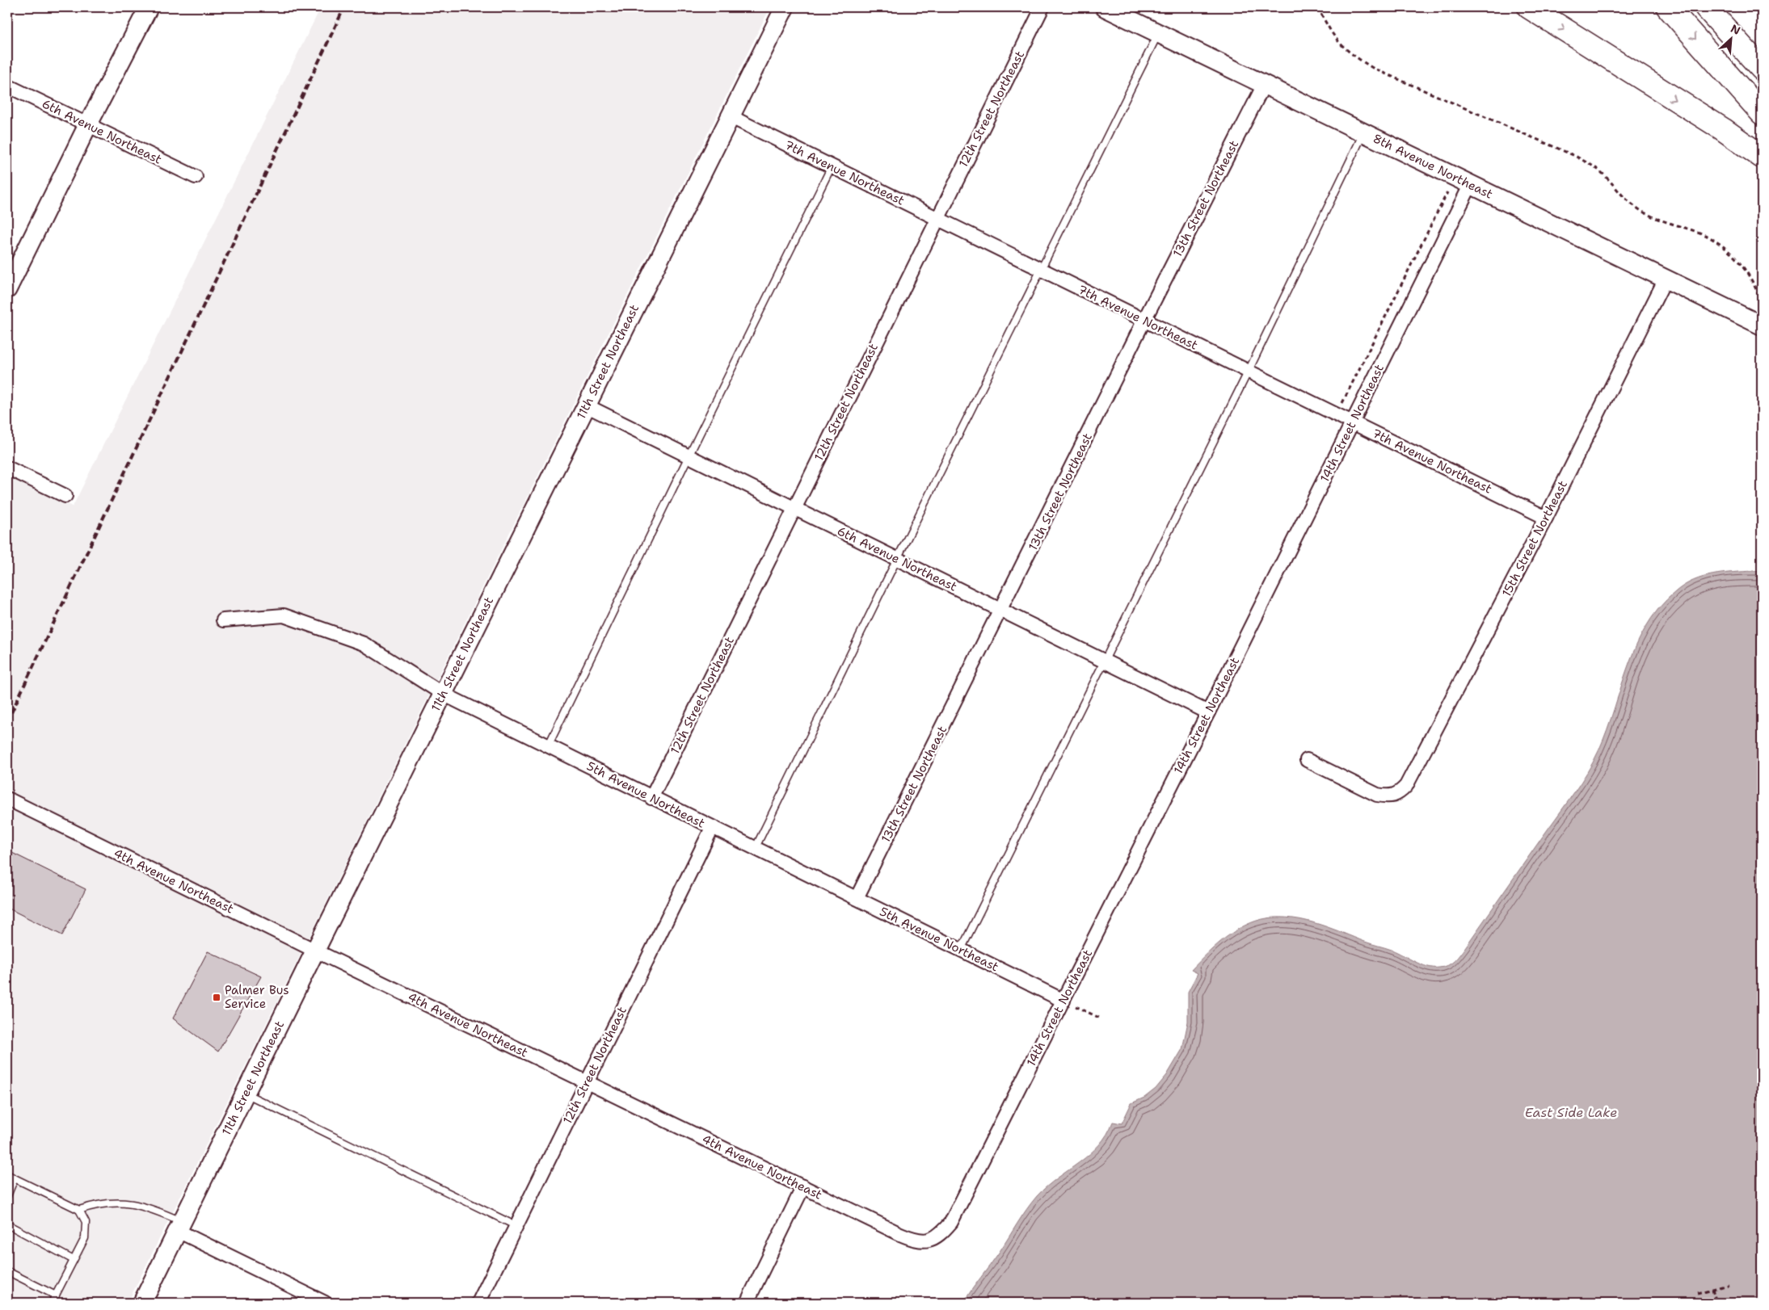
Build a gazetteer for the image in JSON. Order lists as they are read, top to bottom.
{
  "streets": {
    "street": [
      "12th Street Northeast",
      "6th Avenue Northeast",
      "8th Avenue Northeast",
      "7th Avenue Northeast",
      "13th Street Northeast",
      "11th Street Northeast",
      "14th Street Northeast",
      "15th Street Northeast",
      "5th Avenue Northeast",
      "4th Avenue Northeast"
    ]
  },
  "crossings": [
    ["12th Street Northeast", "6th Avenue Northeast"],
    ["12th Street Northeast", "7th Avenue Northeast"],
    ["12th Street Northeast", "5th Avenue Northeast"],
    ["12th Street Northeast", "4th Avenue Northeast"],
    ["6th Avenue Northeast", "13th Street Northeast"],
    ["6th Avenue Northeast", "11th Street Northeast"],
    ["6th Avenue Northeast", "14th Street Northeast"],
    ["8th Avenue Northeast", "13th Street Northeast"],
    ["8th Avenue Northeast", "14th Street Northeast"],
    ["8th Avenue Northeast", "15th Street Northeast"],
    ["7th Avenue Northeast", "13th Street Northeast"],
    ["7th Avenue Northeast", "11th Street Northeast"],
    ["7th Avenue Northeast", "14th Street Northeast"],
    ["7th Avenue Northeast", "15th Street Northeast"],
    ["13th Street Northeast", "5th Avenue Northeast"],
    ["11th Street Northeast", "5th Avenue Northeast"],
    ["11th Street Northeast", "4th Avenue Northeast"],
    ["14th Street Northeast", "5th Avenue Northeast"],
    ["14th Street Northeast", "4th Avenue Northeast"]
  ],
  "water": ["East Side Lake"],
  "places": {
    "transit": ["Palmer Bus Service"]
  },
  "north": "top right"
}
